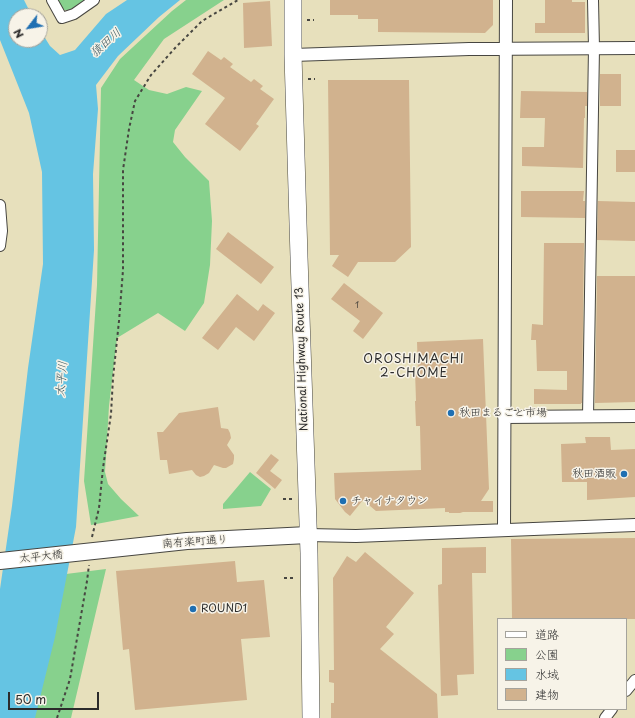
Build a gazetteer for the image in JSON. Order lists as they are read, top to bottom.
{
  "streets": {
    "highway": ["National Highway Route 13"],
    "main road": ["南有楽町通り", "太平大橋"]
  },
  "crossings": [
    ["National Highway Route 13", "南有楽町通り"],
    ["南有楽町通り", "太平大橋"]
  ],
  "districts": ["OROSHIMACHI 2-CHOME"],
  "water": ["猿田川", "太平川"],
  "places": [
    "秋田まるごと市場",
    "秋田酒販",
    "チャイナタウン",
    "ROUND1"
  ],
  "house_numbers": ["1"],
  "legend": [
    "道路",
    "公園",
    "水域",
    "建物"
  ],
  "scale_bar": "50 m",
  "north": "bottom left"
}
